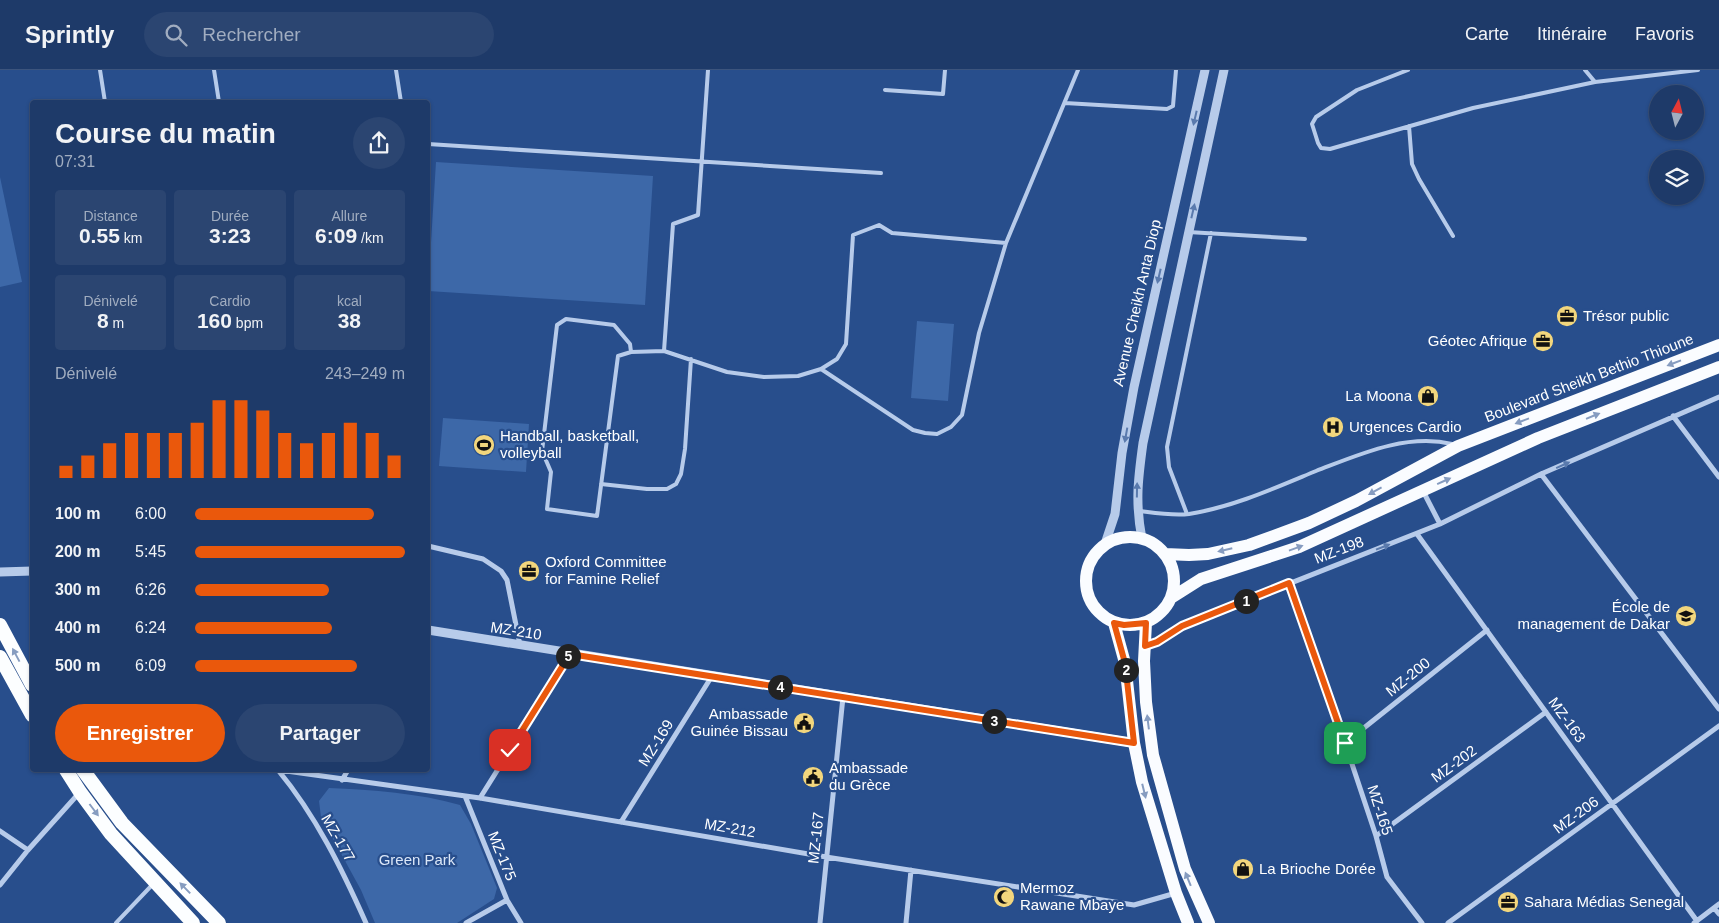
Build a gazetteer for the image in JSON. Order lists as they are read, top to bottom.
{
  "streets": {
    "main road": ["Boulevard Sheikh Bethio Thioune"],
    "street": [
      "Avenue Cheikh Anta Diop",
      "MZ-198",
      "MZ-210",
      "MZ-200",
      "MZ-163",
      "MZ-169",
      "MZ-202",
      "MZ-165",
      "MZ-206",
      "MZ-212",
      "MZ-177",
      "MZ-167",
      "MZ-175"
    ]
  },
  "crossings": [
    ["Avenue Cheikh Anta Diop", "Boulevard Sheikh Bethio Thioune"],
    ["MZ-198", "MZ-163"],
    ["MZ-198", "MZ-165"],
    ["MZ-210", "MZ-169"],
    ["MZ-210", "MZ-167"],
    ["MZ-200", "MZ-163"],
    ["MZ-200", "MZ-165"],
    ["MZ-163", "MZ-202"],
    ["MZ-163", "MZ-206"],
    ["MZ-169", "MZ-212"],
    ["MZ-202", "MZ-165"],
    ["MZ-212", "MZ-167"],
    ["MZ-212", "MZ-175"]
  ],
  "one_way": ["MZ-198"],
  "parks": ["Green Park"],
  "places": {
    "office": [
      "Trésor public",
      "Géotec Afrique",
      "Oxford Committee for Famine Relief",
      "Sahara Médias Senegal"
    ],
    "shop": ["La Moona", "La Brioche Dorée"],
    "hospital": ["Urgences Cardio"],
    "sports": ["Handball, basketball, volleyball"],
    "school or university": ["École de management de Dakar"],
    "public building": ["Ambassade Guinée Bissau", "Ambassade du Grèce"],
    "mosque": ["Mermoz Rawane Mbaye"]
  },
  "north": "top",
  "page": {
    "header": "Sprintly",
    "search": "Rechercher",
    "nav": ["Carte", "Itinéraire", "Favoris"],
    "heading": ["Course du matin", "07:31"],
    "stats": [
      ["Distance", "0.55 km"],
      ["Durée", "3:23"],
      ["Allure", "6:09 /km"],
      ["Dénivelé", "8 m"],
      ["Cardio", "160 bpm"],
      ["kcal", "38"]
    ],
    "chart": ["Dénivelé", "243–249 m"],
    "list": [
      {
        "name": "100 m",
        "note": "6:00"
      },
      {
        "name": "200 m",
        "note": "5:45"
      },
      {
        "name": "300 m",
        "note": "6:26"
      },
      {
        "name": "400 m",
        "note": "6:24"
      },
      {
        "name": "500 m",
        "note": "6:09"
      }
    ],
    "pins": [
      "1",
      "5",
      "2",
      "4",
      "3"
    ],
    "buttons": ["Enregistrer", "Partager"]
  }
}
